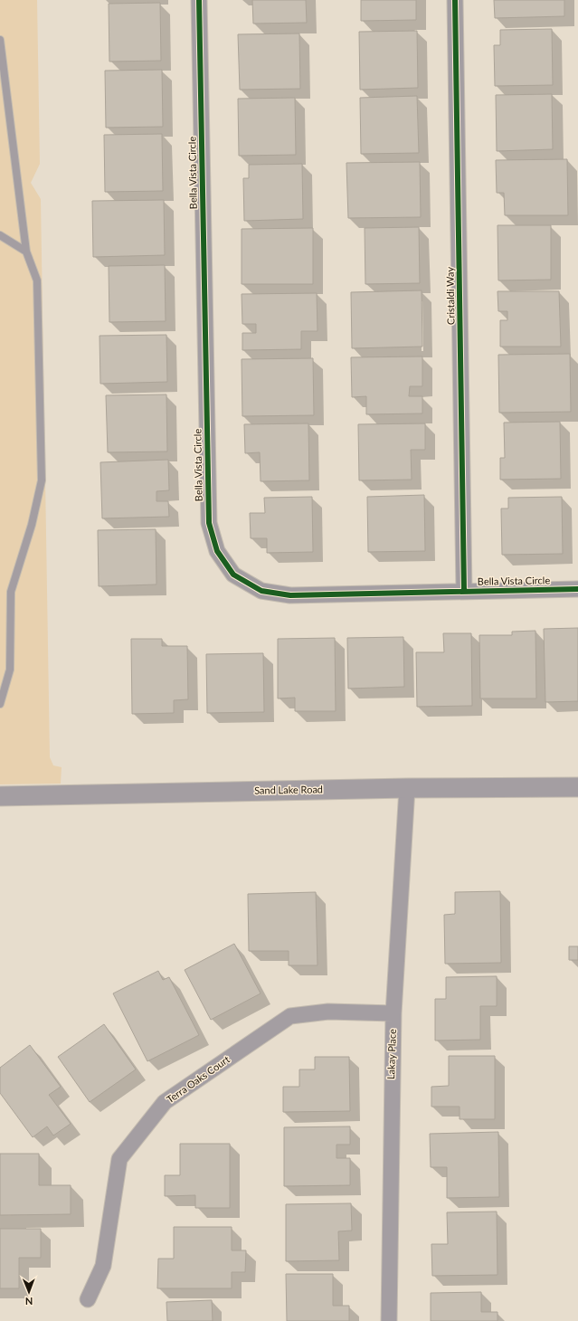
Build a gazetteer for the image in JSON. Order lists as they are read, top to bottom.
{
  "streets": {
    "street": [
      "Bella Vista Circle",
      "Cristaldi Way",
      "Sand Lake Road",
      "Lakay Place",
      "Terra Oaks Court"
    ]
  },
  "crossings": [
    ["Bella Vista Circle", "Cristaldi Way"],
    ["Sand Lake Road", "Lakay Place"],
    ["Lakay Place", "Terra Oaks Court"]
  ],
  "north": "bottom"
}
